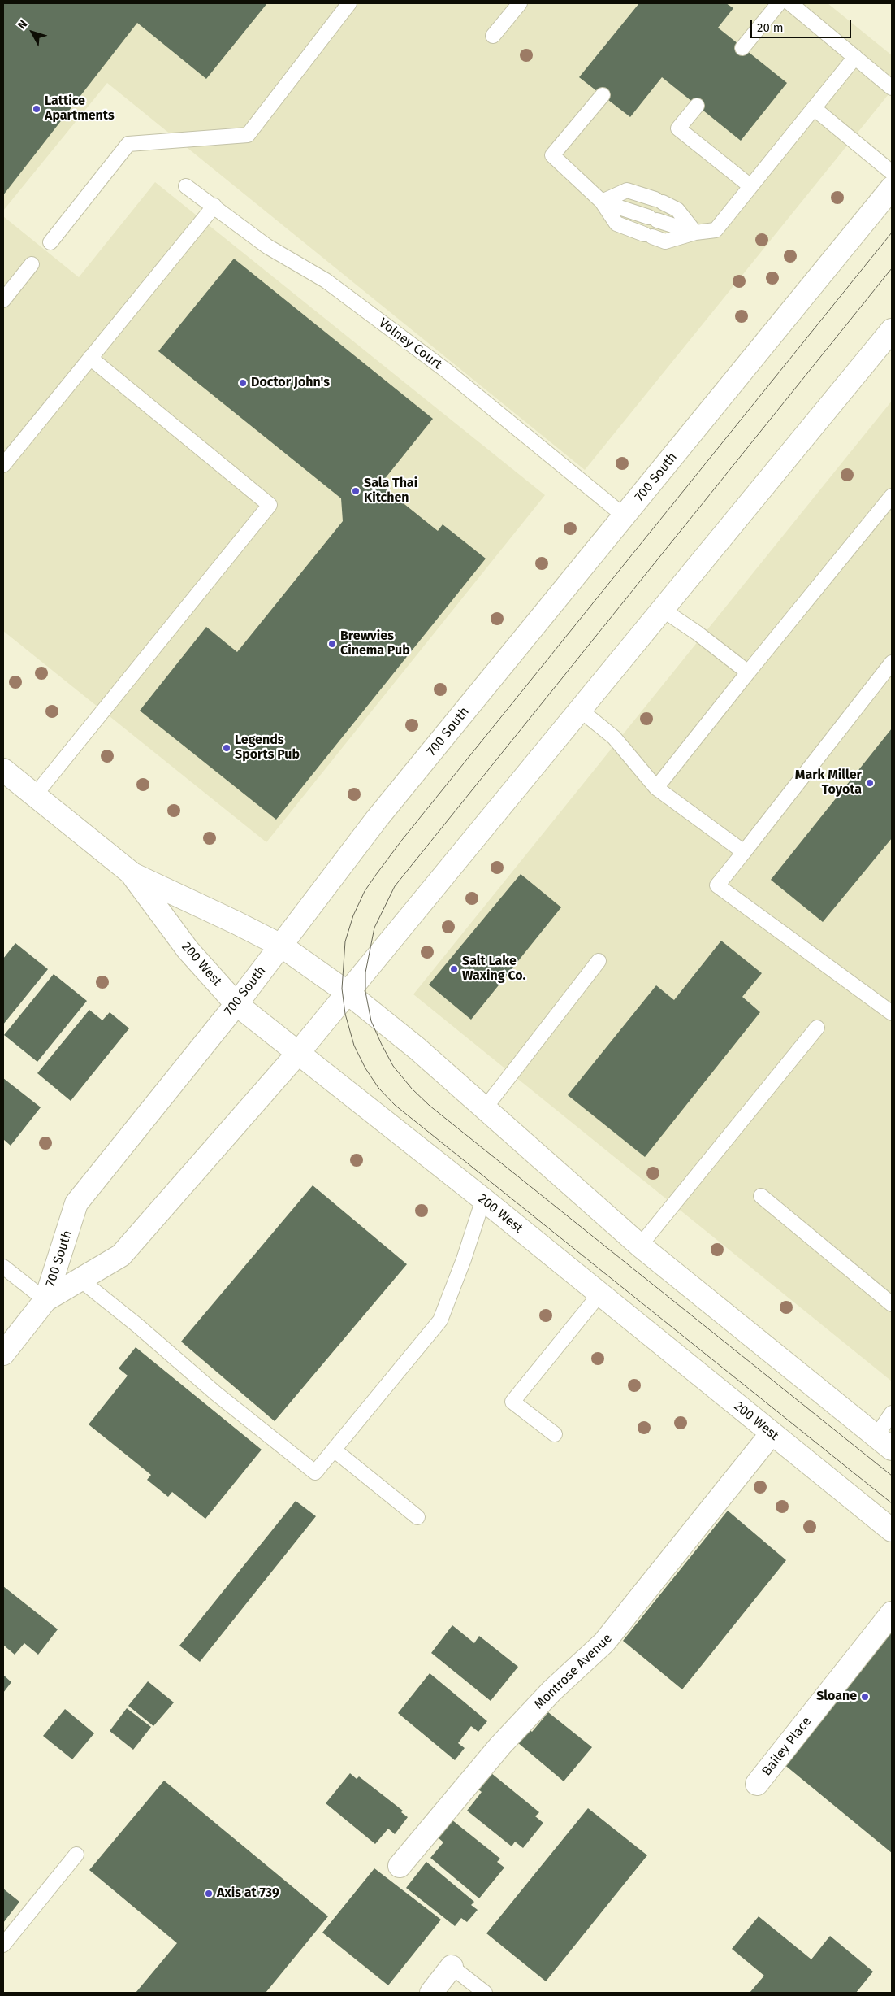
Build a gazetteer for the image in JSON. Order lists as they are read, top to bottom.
{
  "streets": {
    "street": [
      "700 South",
      "200 West",
      "Montrose Avenue",
      "Bailey Place"
    ],
    "lane": ["Volney Court"]
  },
  "crossings": [
    ["Volney Court", "700 South"],
    ["700 South", "200 West"],
    ["200 West", "Montrose Avenue"]
  ],
  "places": [
    "Lattice Apartments",
    "Doctor John's",
    "Sala Thai Kitchen",
    "Brewvies Cinema Pub",
    "Legends Sports Pub",
    "Mark Miller Toyota",
    "Salt Lake Waxing Co.",
    "Sloane",
    "Axis at 739"
  ],
  "scale_bar": "20 m",
  "north": "top left"
}
